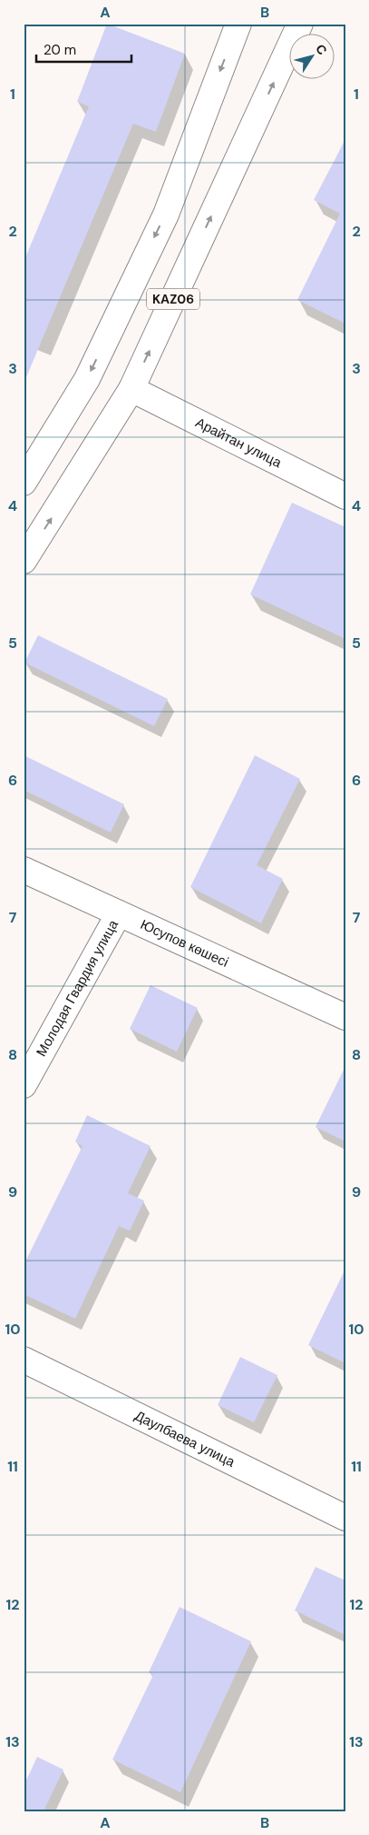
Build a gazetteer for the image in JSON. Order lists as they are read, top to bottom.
{
  "streets": {
    "main road": [
      "KАZ06",
      "Арайтан улица",
      "Юсупов көшесі",
      "Молодая Гвардия улица",
      "Даулбаева улица"
    ]
  },
  "crossings": [
    ["KАZ06", "Арайтан улица"],
    ["Юсупов көшесі", "Молодая Гвардия улица"]
  ],
  "scale_bar": "20 m",
  "north": "top right",
  "grid": {
    "columns": ["A", "B"],
    "rows": [
      "1",
      "2",
      "3",
      "4",
      "5",
      "6",
      "7",
      "8",
      "9",
      "10",
      "11",
      "12",
      "13"
    ]
  }
}
